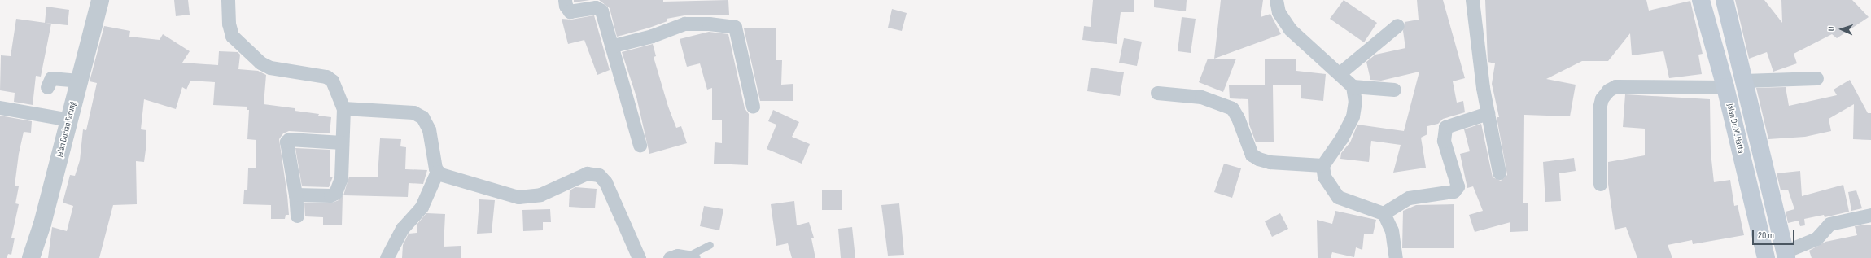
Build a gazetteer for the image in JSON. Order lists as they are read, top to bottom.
{
  "streets": {
    "main road": ["Jalan Dr. M. Hatta"],
    "street": ["Jalan Durian Tarung"]
  },
  "scale_bar": "20 m",
  "north": "left"
}
